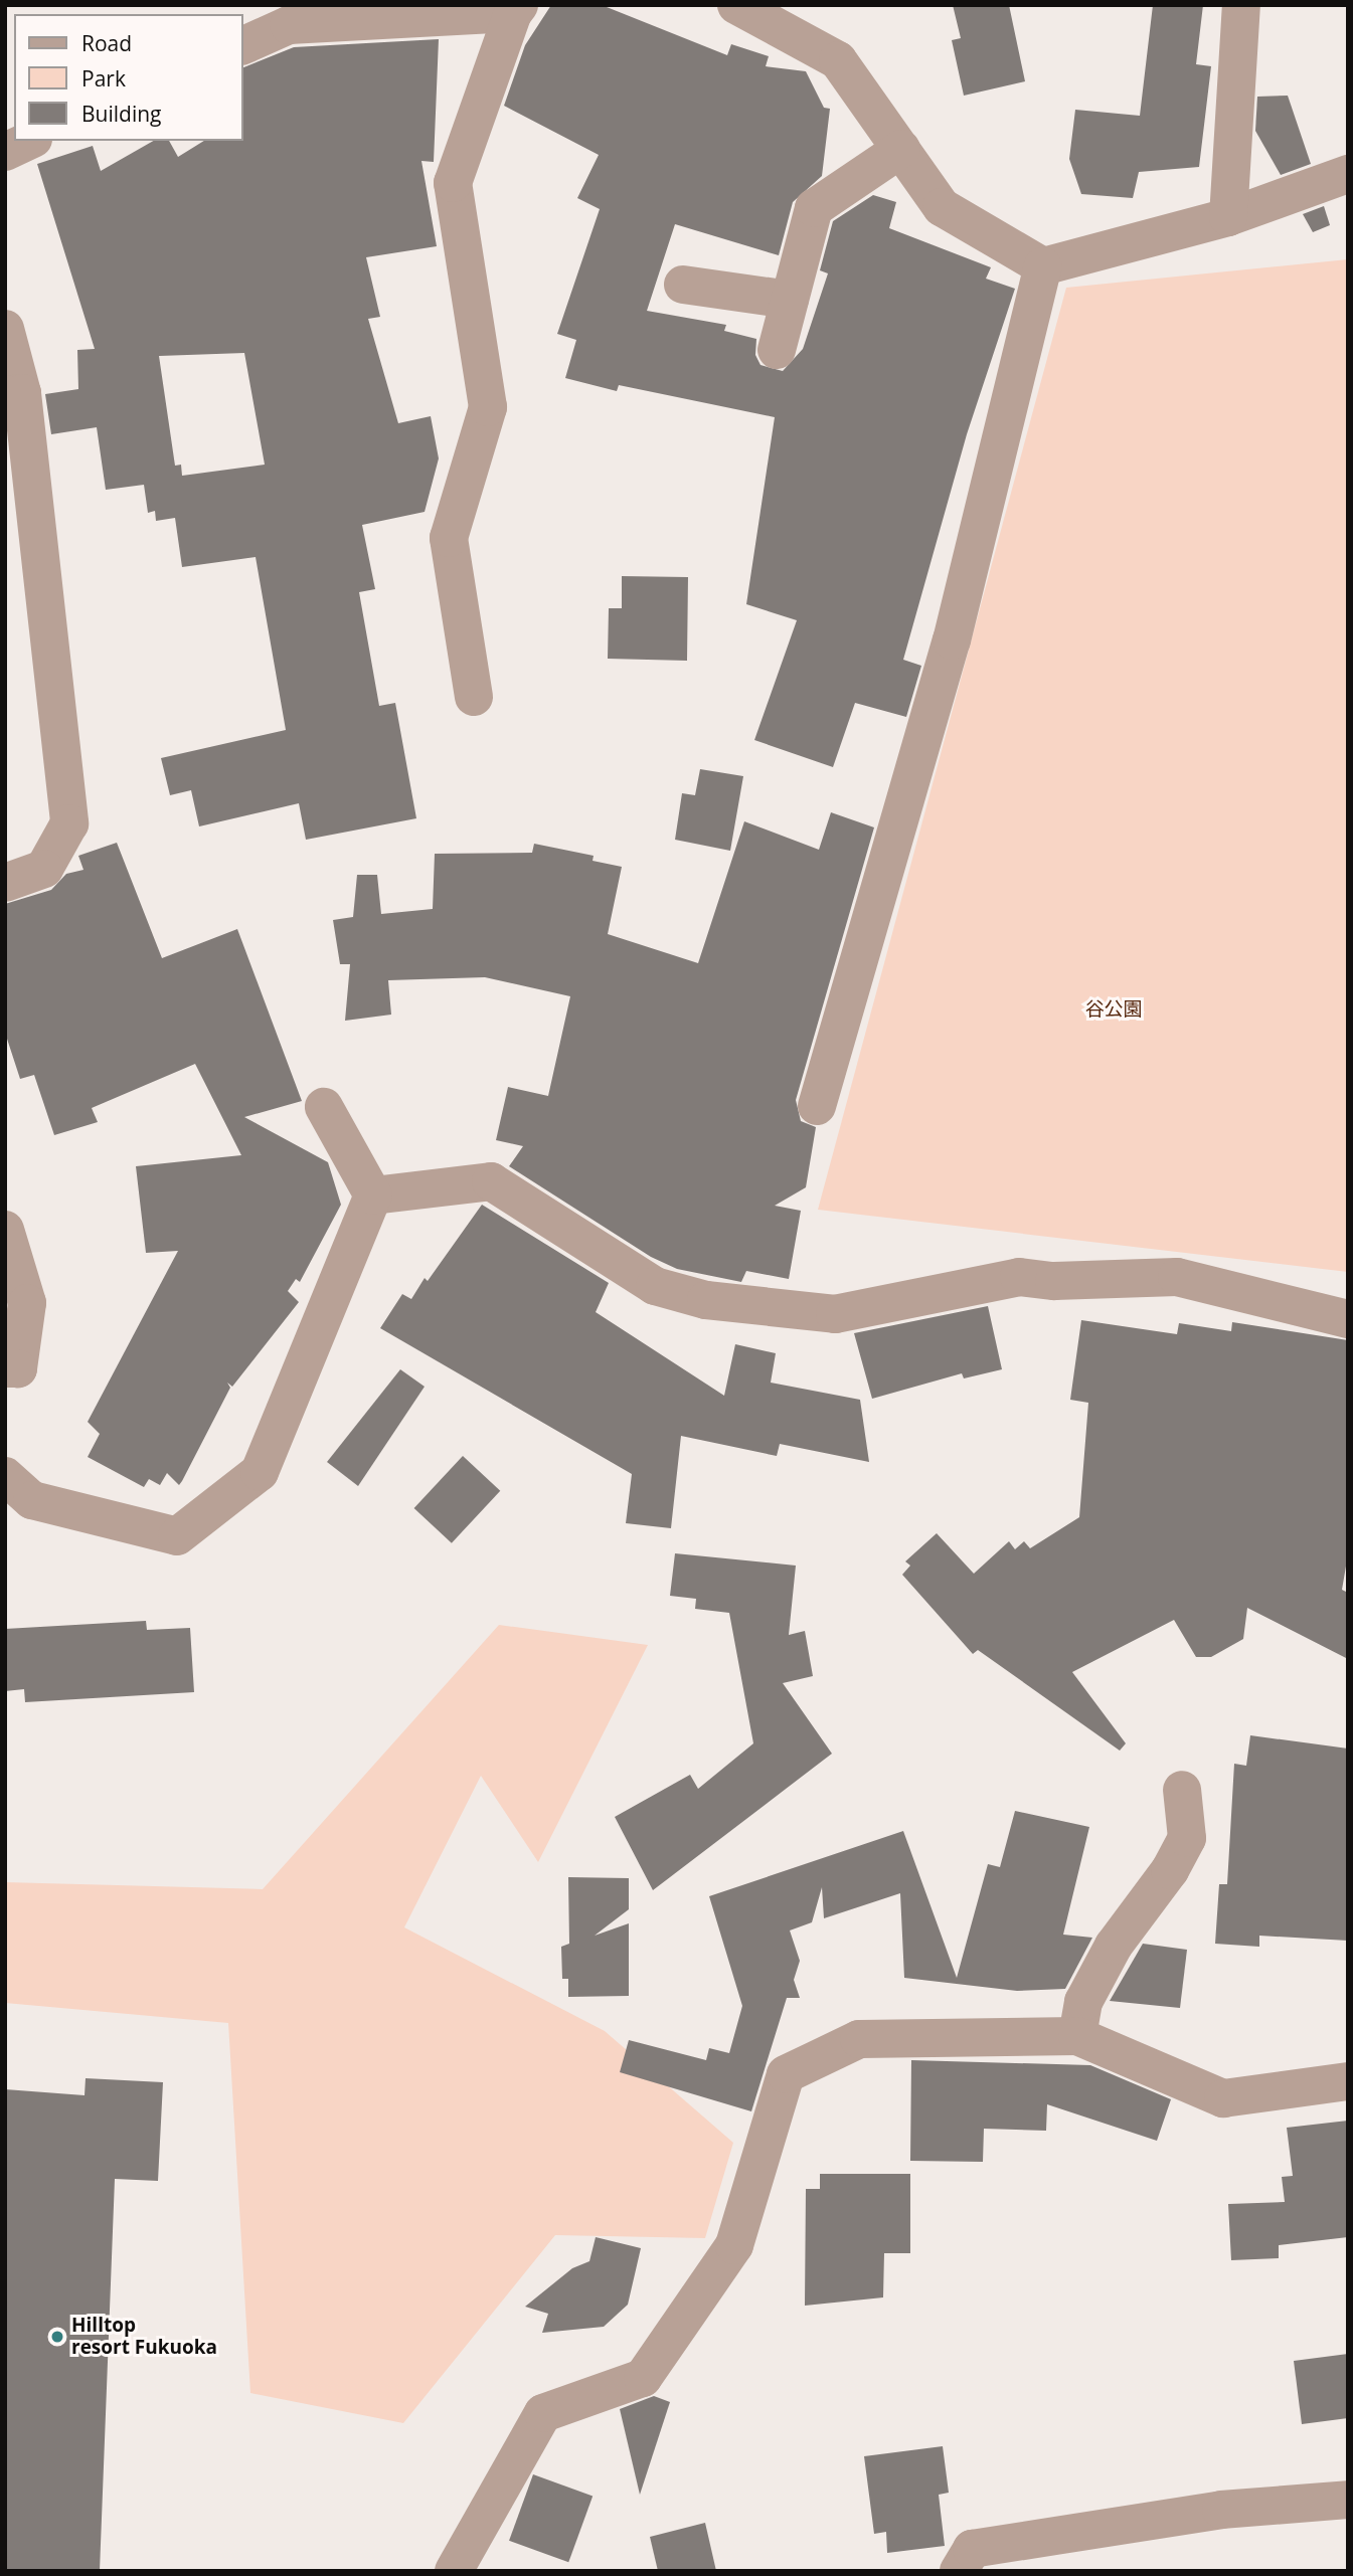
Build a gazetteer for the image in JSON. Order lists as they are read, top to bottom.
{
  "parks": ["谷公園"],
  "places": ["Hilltop resort Fukuoka"],
  "legend": ["Road", "Park", "Building"]
}
